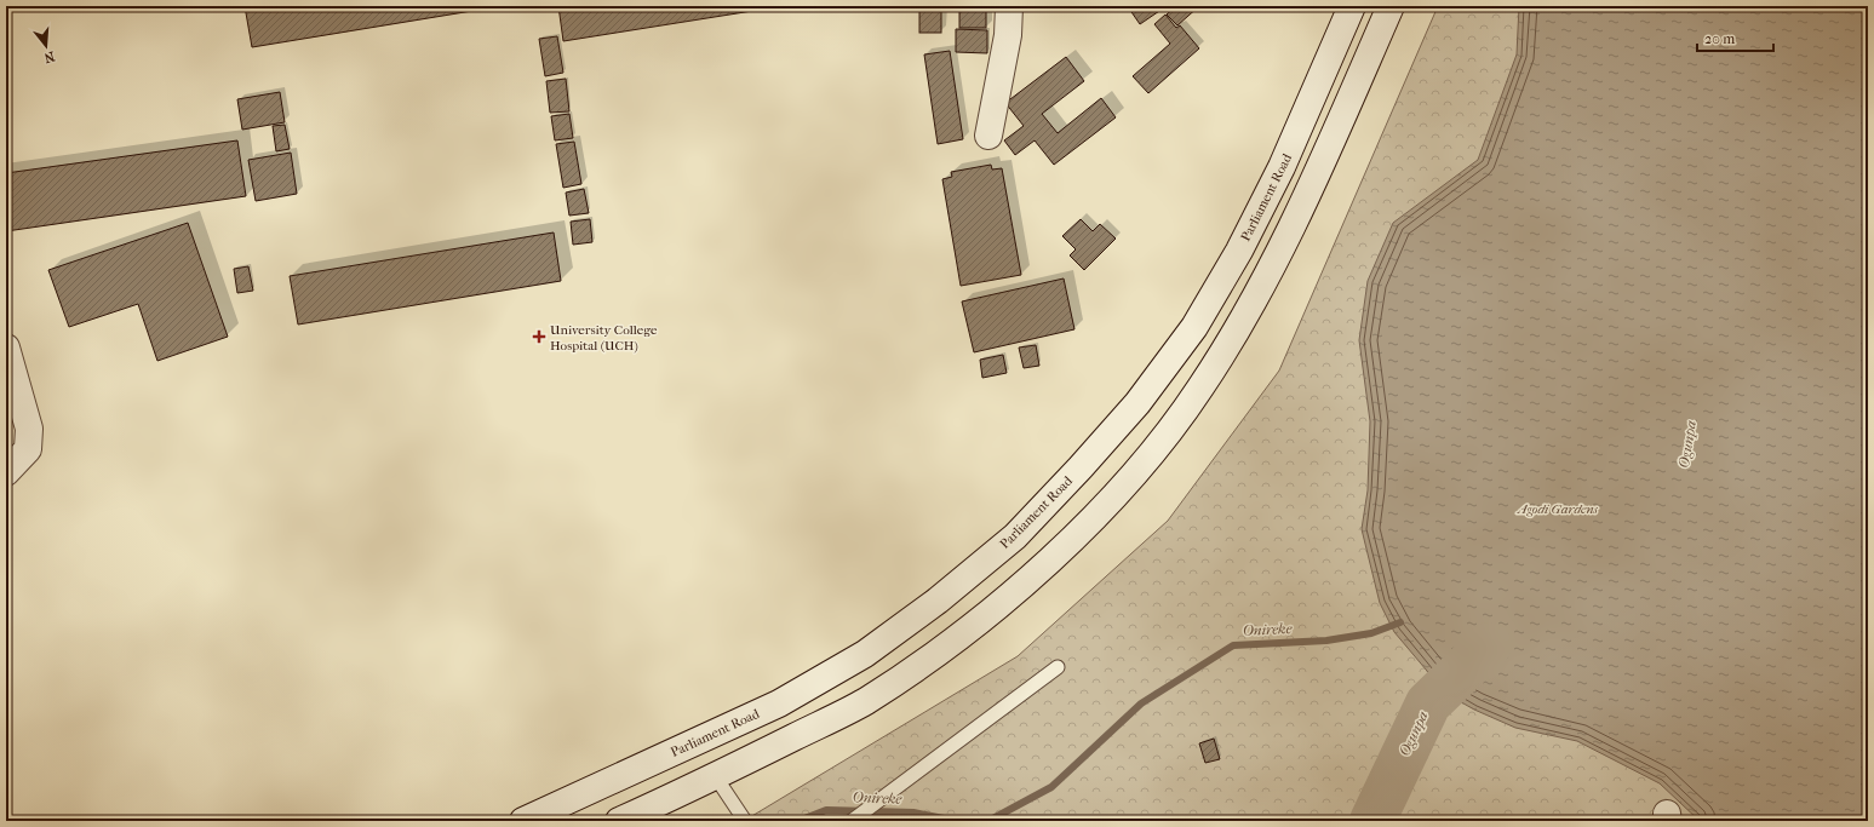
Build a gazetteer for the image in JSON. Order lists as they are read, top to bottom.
{
  "streets": {
    "main road": ["Parliament Road"]
  },
  "water": ["Ogunpa", "Onireke"],
  "parks": ["Agodi Gardens"],
  "places": {
    "health": ["University College Hospital (UCH)"]
  },
  "scale_bar": "20 m",
  "north": "bottom"
}
